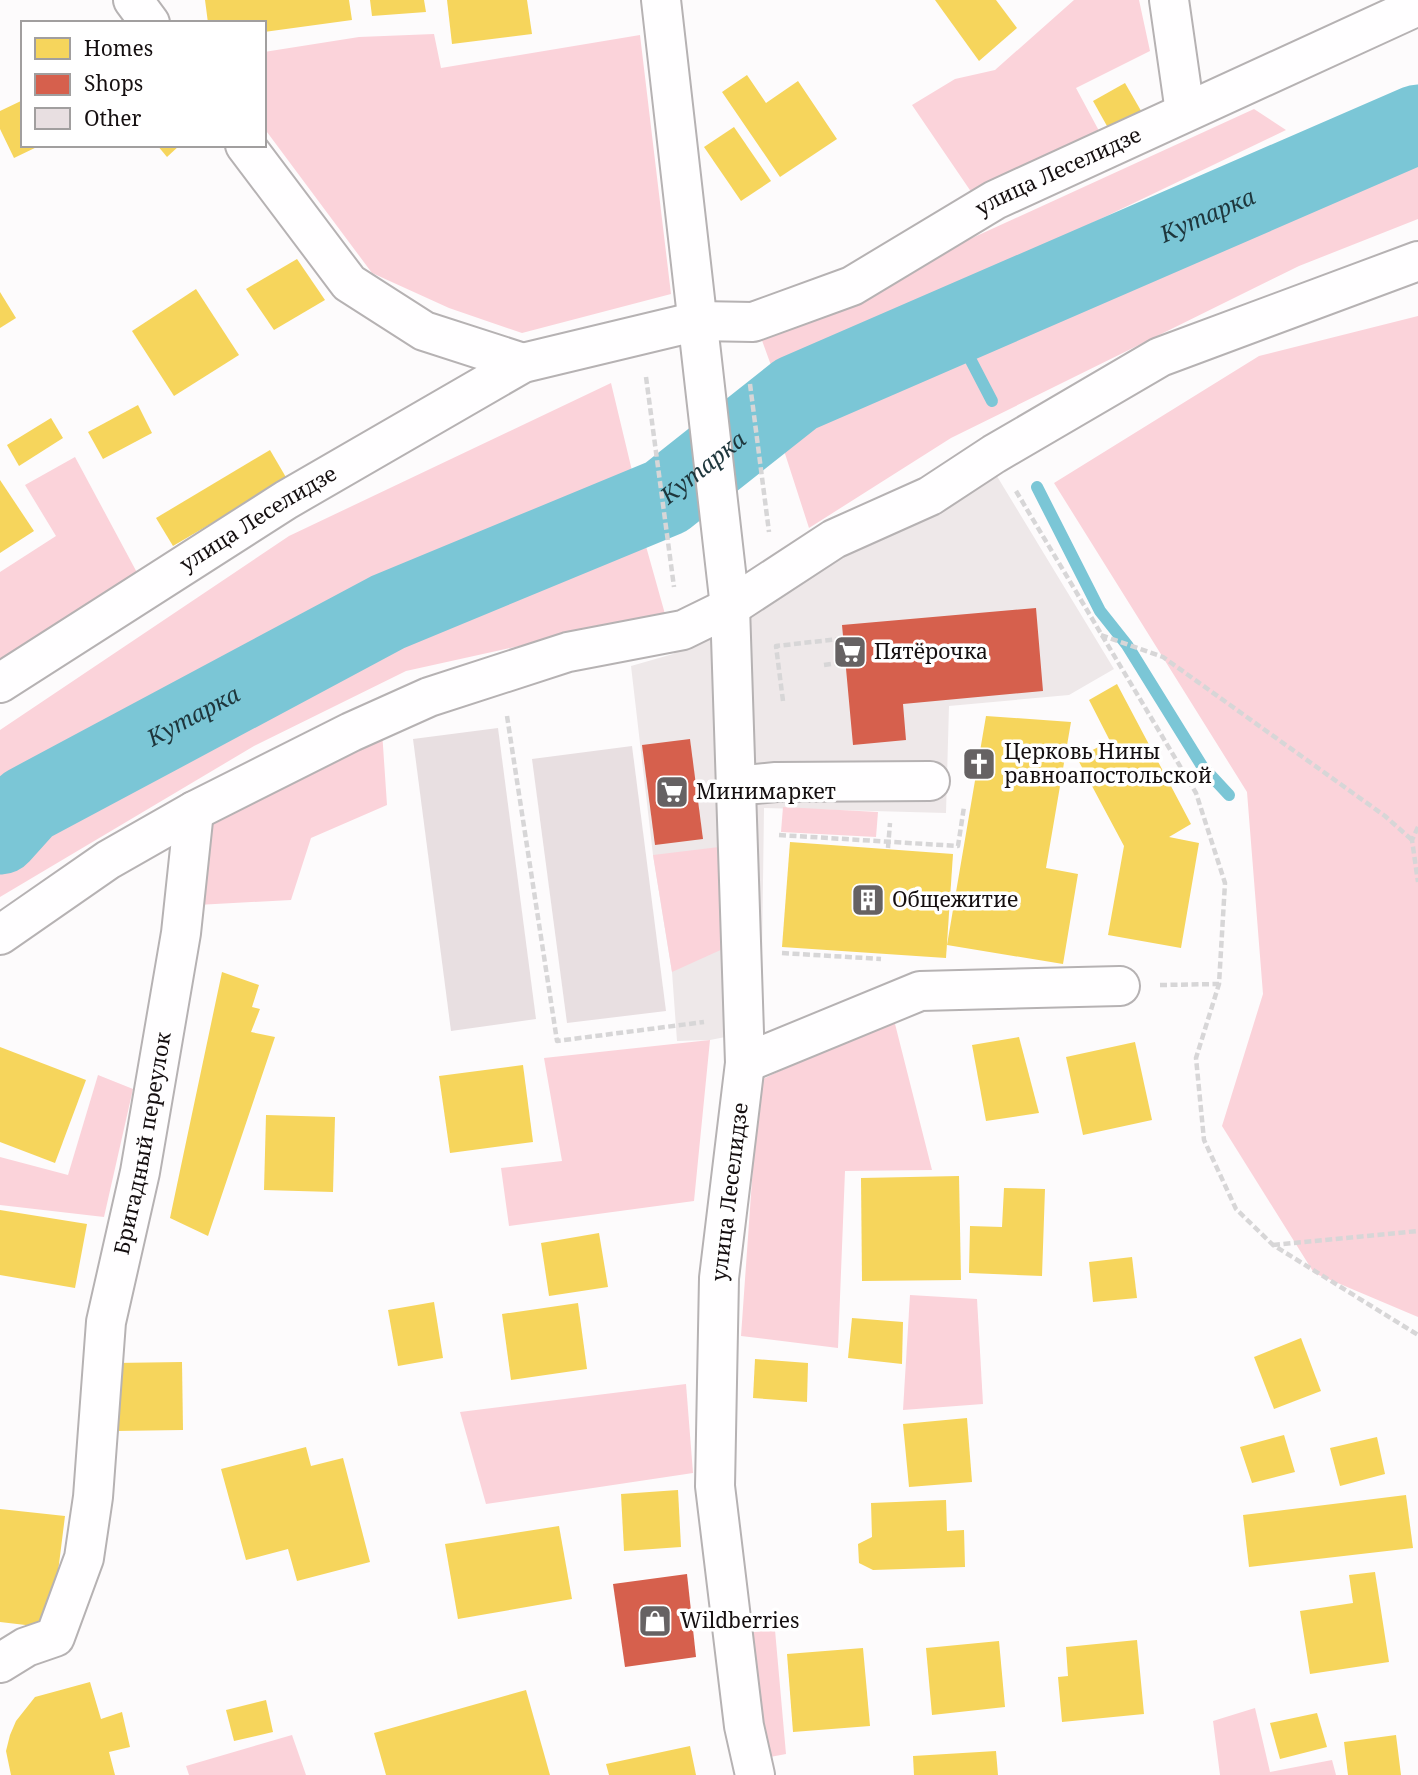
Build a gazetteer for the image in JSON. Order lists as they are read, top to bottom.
{
  "streets": {
    "street": ["улица Леселидзе", "Бригадный переулок"]
  },
  "water": ["Кутарка"],
  "places": {
    "supermarket": ["Пятёрочка", "Минимаркет"],
    "church": ["Церковь Нины равноапостольской"],
    "building": ["Общежитие"],
    "shop": ["Wildberries"]
  },
  "legend": ["Homes", "Shops", "Other"]
}
